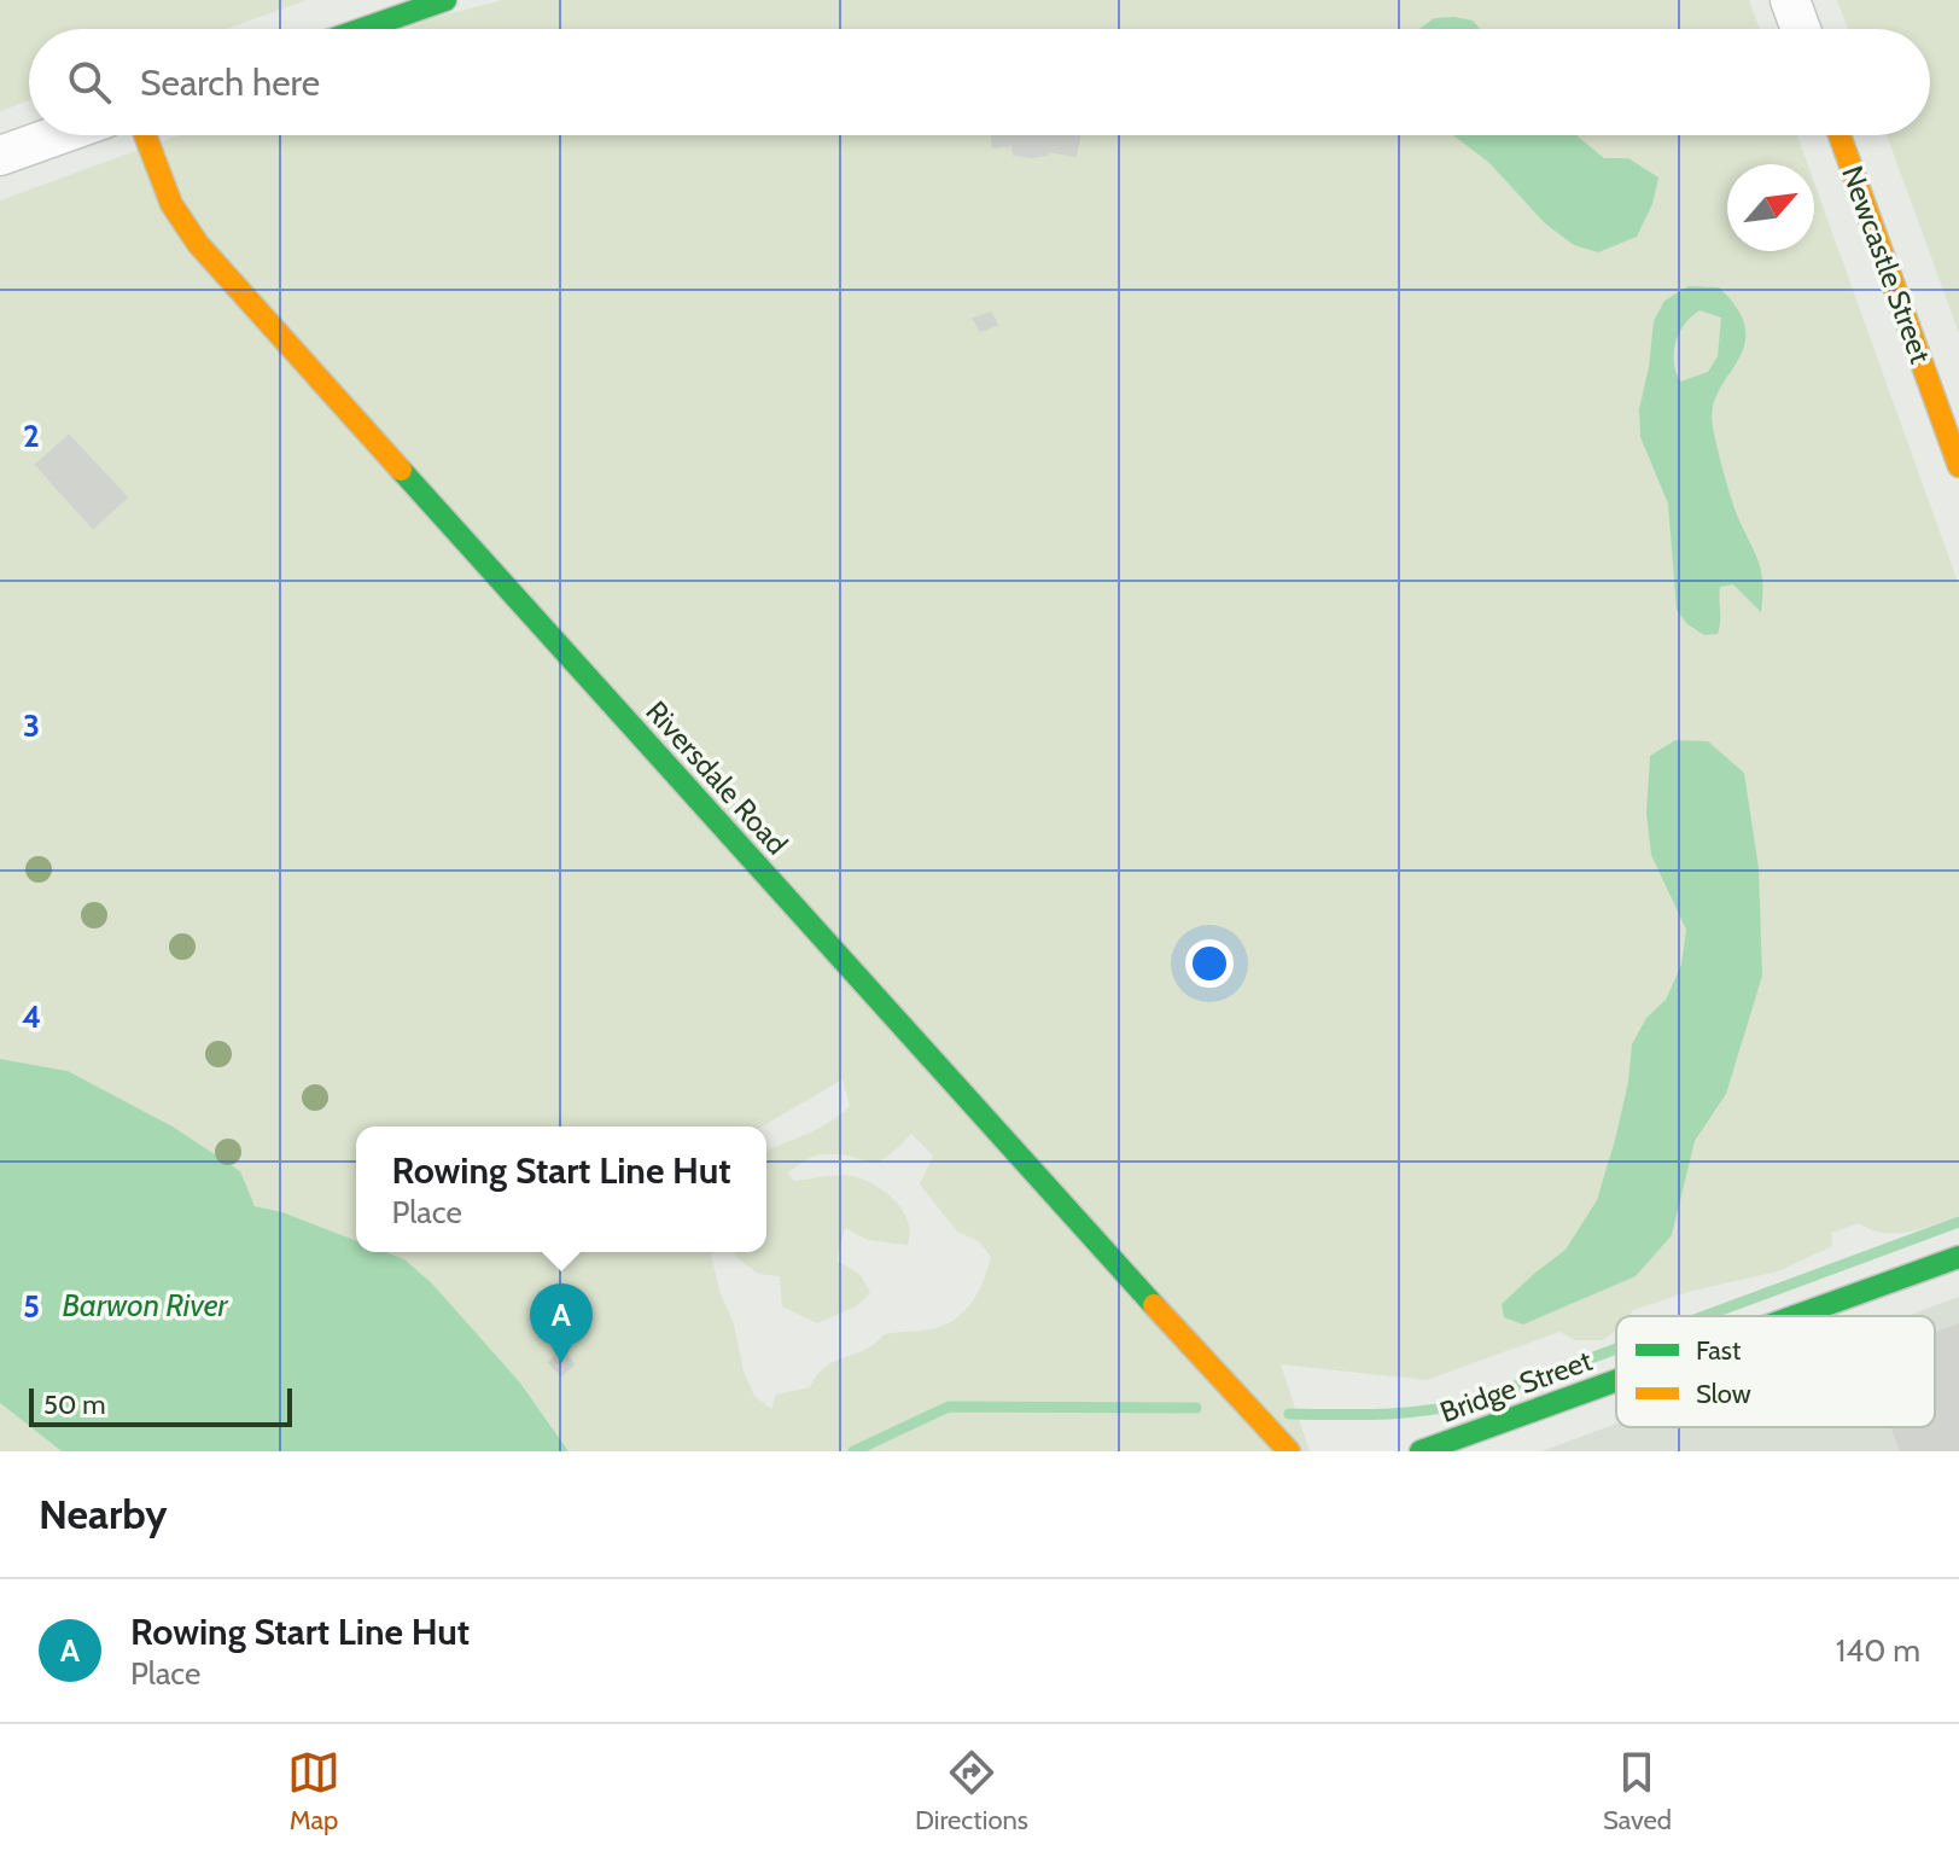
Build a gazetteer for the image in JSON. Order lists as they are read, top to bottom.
{
  "streets": {
    "street": ["Newcastle Street", "Riversdale Road", "Bridge Street"]
  },
  "water": ["Barwon River"],
  "legend": ["Fast", "Slow"],
  "scale_bar": "50 m",
  "north": "top right",
  "page": {
    "search": "Search here",
    "popup": ["Rowing Start Line Hut", "Place"],
    "pins": "A",
    "scale": "50 m",
    "heading": "Nearby",
    "list": [
      {
        "mark": "A",
        "name": "Rowing Start Line Hut",
        "note": "Place",
        "value": "140 m"
      }
    ],
    "nav": ["Map", "Directions", "Saved"]
  },
  "grid": {
    "rows": [
      "2",
      "3",
      "4",
      "5"
    ]
  }
}
